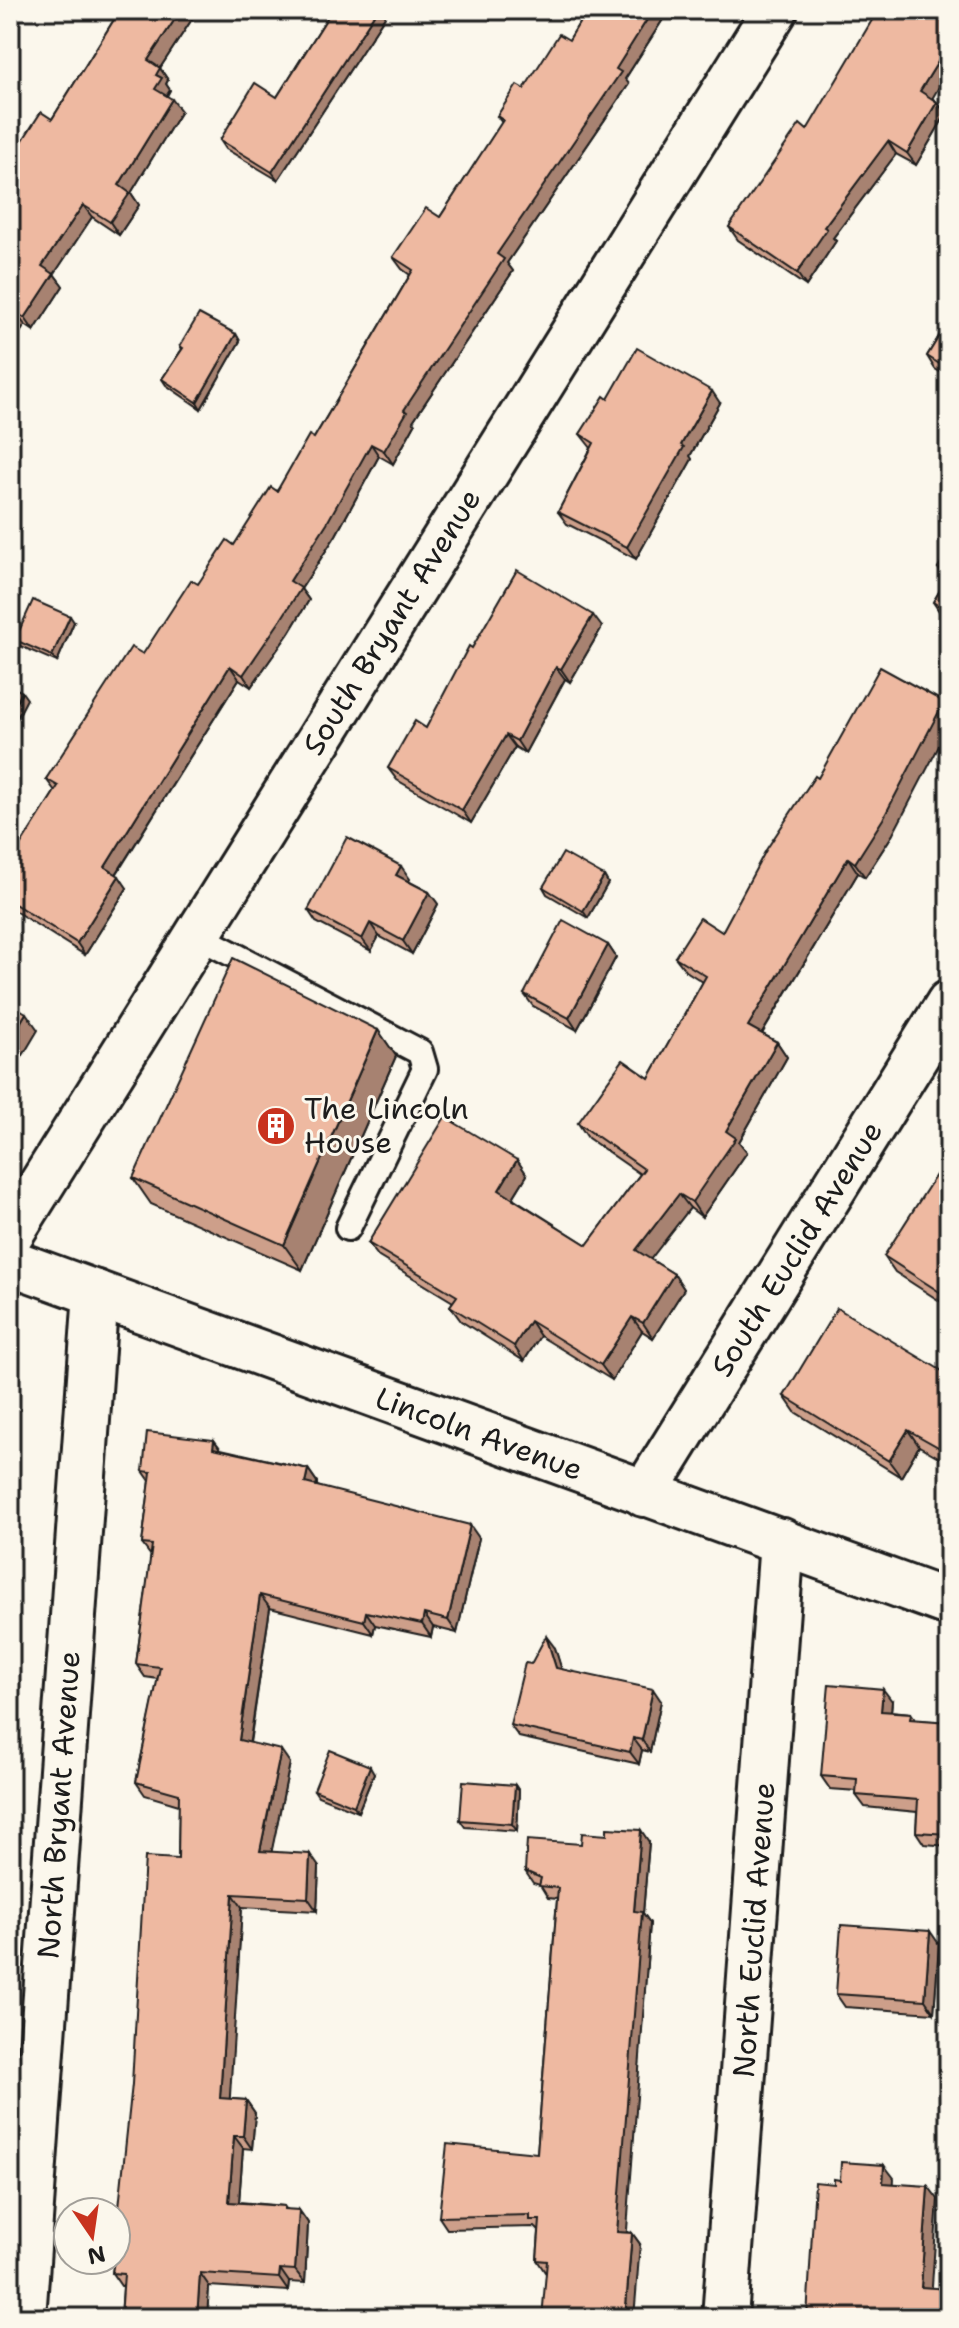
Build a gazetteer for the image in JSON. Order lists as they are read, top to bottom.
{
  "streets": {
    "street": [
      "South Bryant Avenue",
      "South Euclid Avenue",
      "Lincoln Avenue",
      "North Bryant Avenue",
      "North Euclid Avenue"
    ]
  },
  "crossings": [
    ["South Euclid Avenue", "Lincoln Avenue"],
    ["Lincoln Avenue", "North Bryant Avenue"],
    ["Lincoln Avenue", "North Euclid Avenue"]
  ],
  "places": {
    "building": ["The Lincoln House"]
  },
  "north": "bottom"
}
